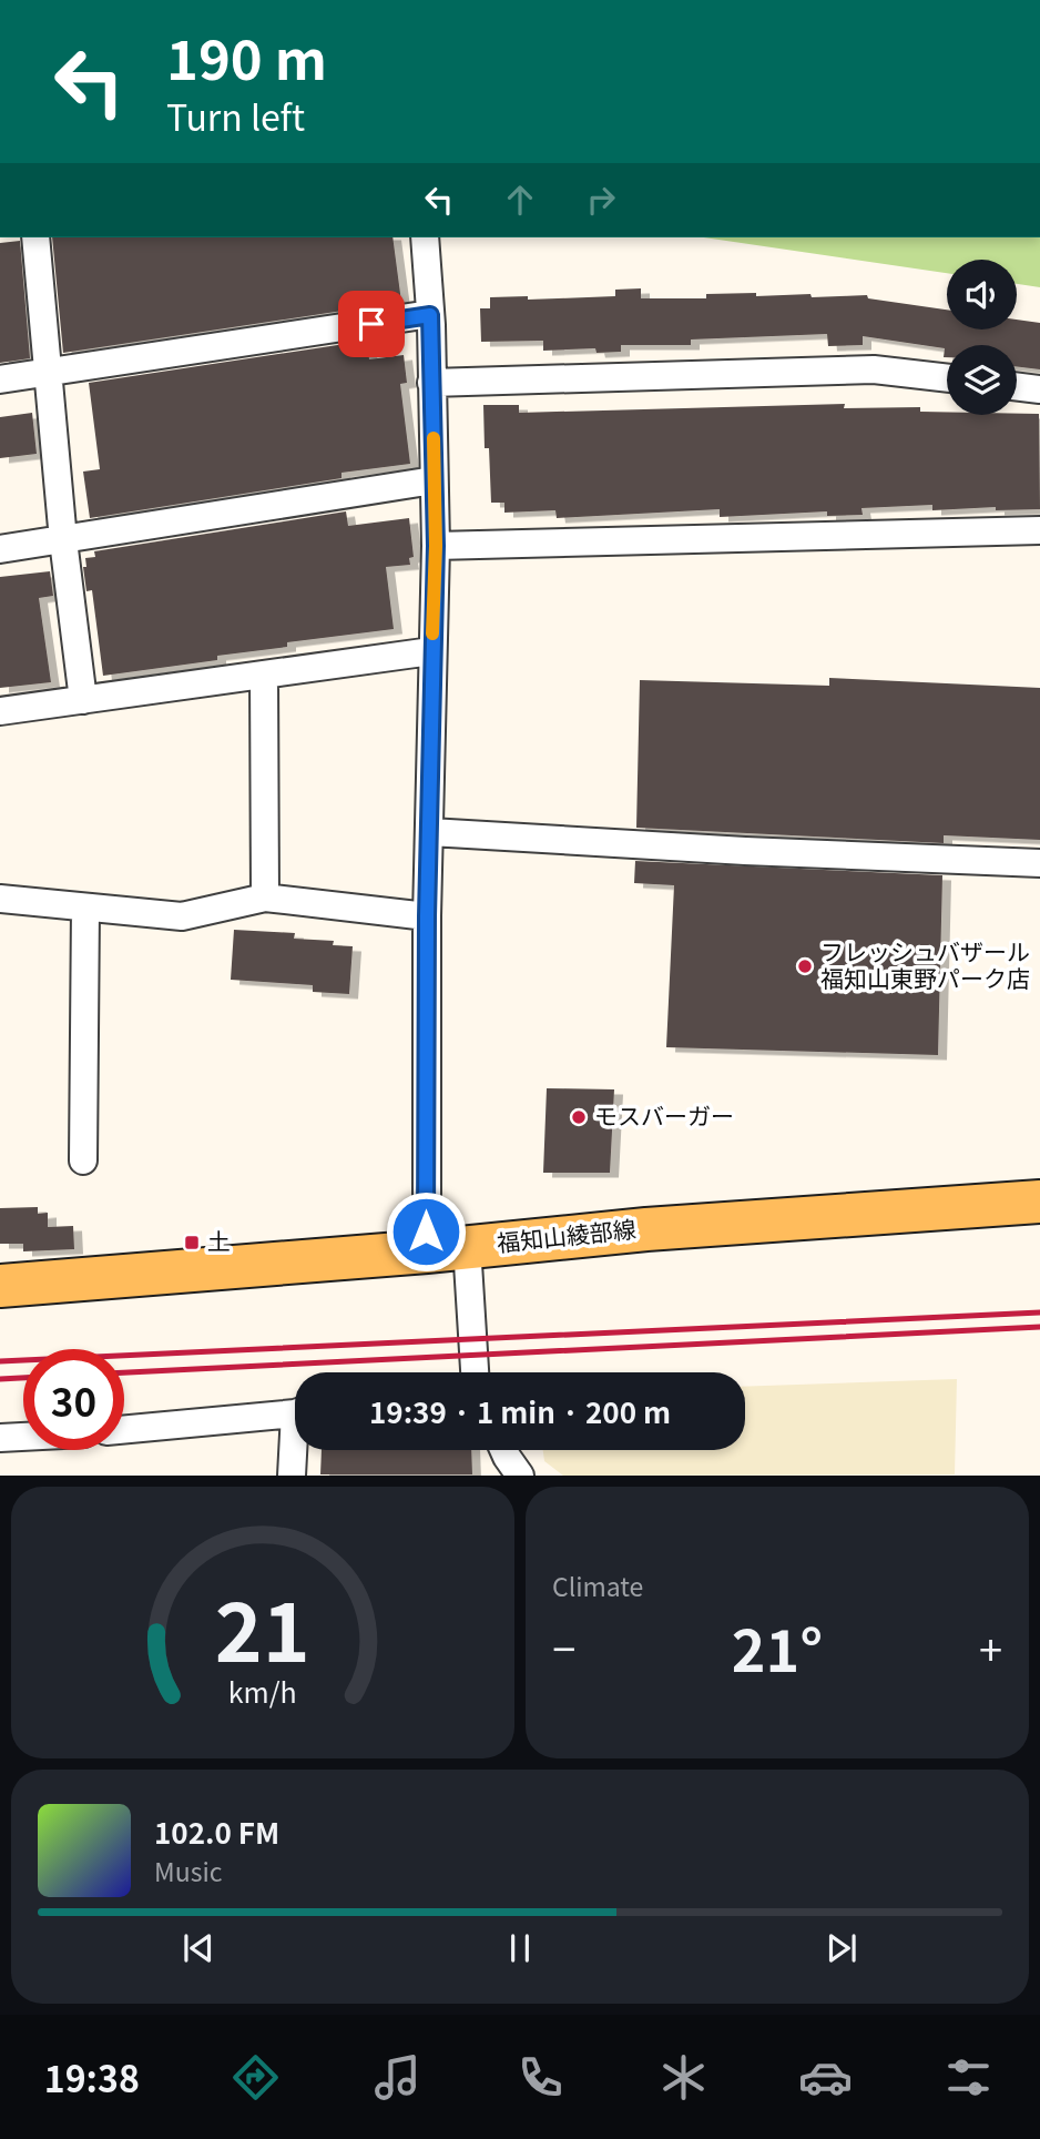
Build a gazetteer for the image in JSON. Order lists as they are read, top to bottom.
{
  "streets": {
    "main road": ["福知山綾部線"]
  },
  "places": {
    "other": ["フレッシュバザール 福知山東野パーク店", "モスバーガー"],
    "transit": ["土"]
  },
  "page": {
    "turn": ["190 m", "Turn left"],
    "limit": "30",
    "trip": "19:39 · 1 min · 200 m",
    "tile": "Climate",
    "heat": ["−", "21°", "+"],
    "song": ["102.0 FM", "Music"],
    "tabs": "19:38",
    "gauge": ["21", "km/h"]
  }
}
